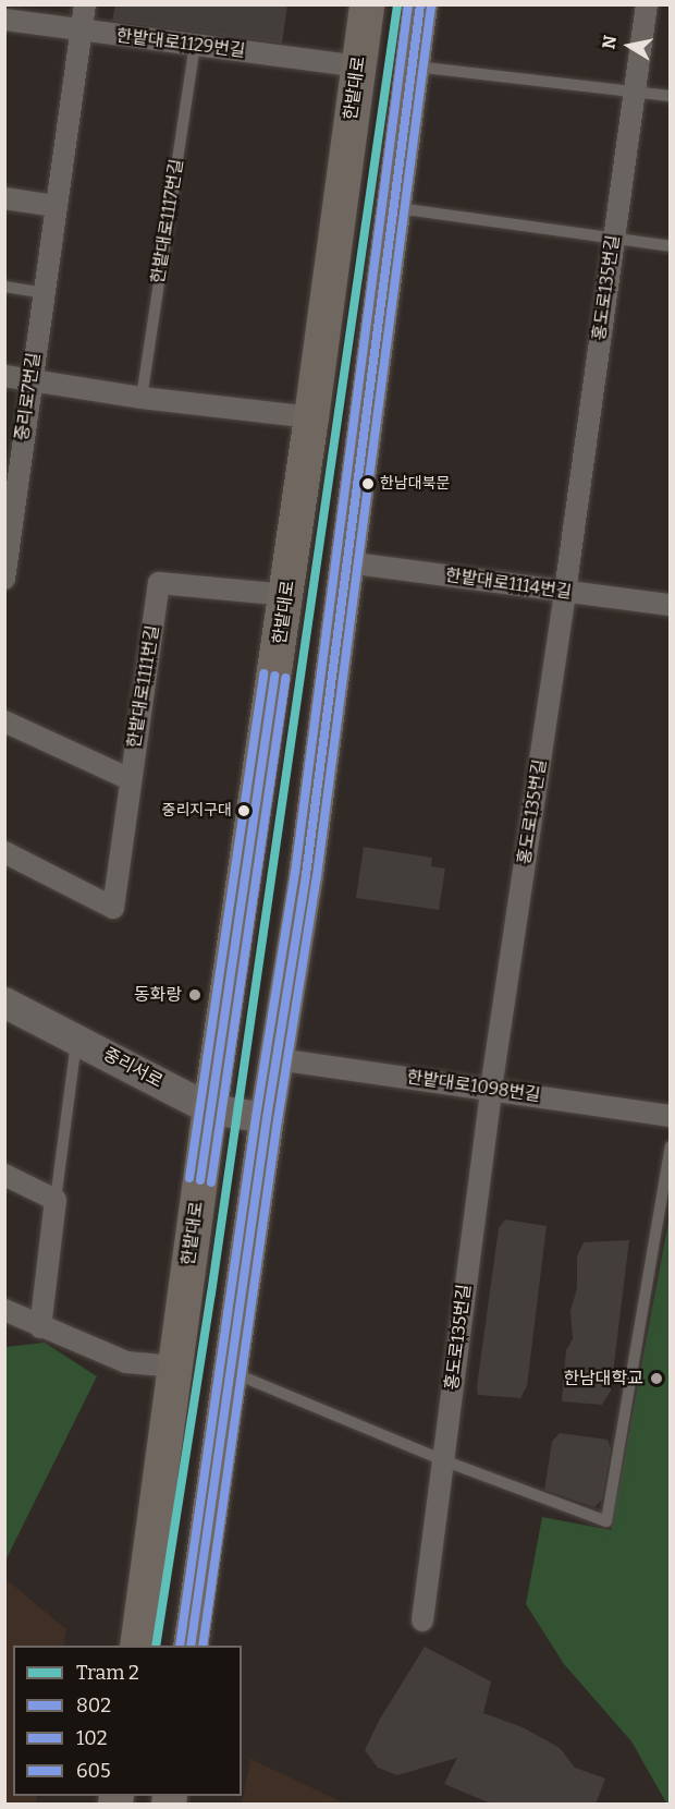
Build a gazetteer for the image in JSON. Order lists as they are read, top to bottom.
{
  "streets": {
    "main road": ["한밭대로", "중리서로"],
    "street": [
      "한밭대로1129번길",
      "홍도로135번길",
      "중리로7번길",
      "한밭대로1114번길",
      "한밭대로1111번길",
      "한밭대로1098번길"
    ],
    "lane": ["한밭대로1117번길"]
  },
  "crossings": [
    ["한밭대로1129번길", "한밭대로"],
    ["한밭대로1129번길", "한밭대로1117번길"],
    ["한밭대로1129번길", "중리로7번길"],
    ["한밭대로", "한밭대로1111번길"],
    ["한밭대로", "중리서로"],
    ["홍도로135번길", "한밭대로1114번길"],
    ["홍도로135번길", "한밭대로1098번길"]
  ],
  "places": [
    "한남대북문",
    "중리지구대",
    "동화랑",
    "한남대학교"
  ],
  "lines": [
    "tram line 2",
    "transit line 802",
    "transit line 605",
    "transit line 102"
  ],
  "legend": [
    "Tram 2",
    "802",
    "102",
    "605"
  ],
  "north": "left"
}
